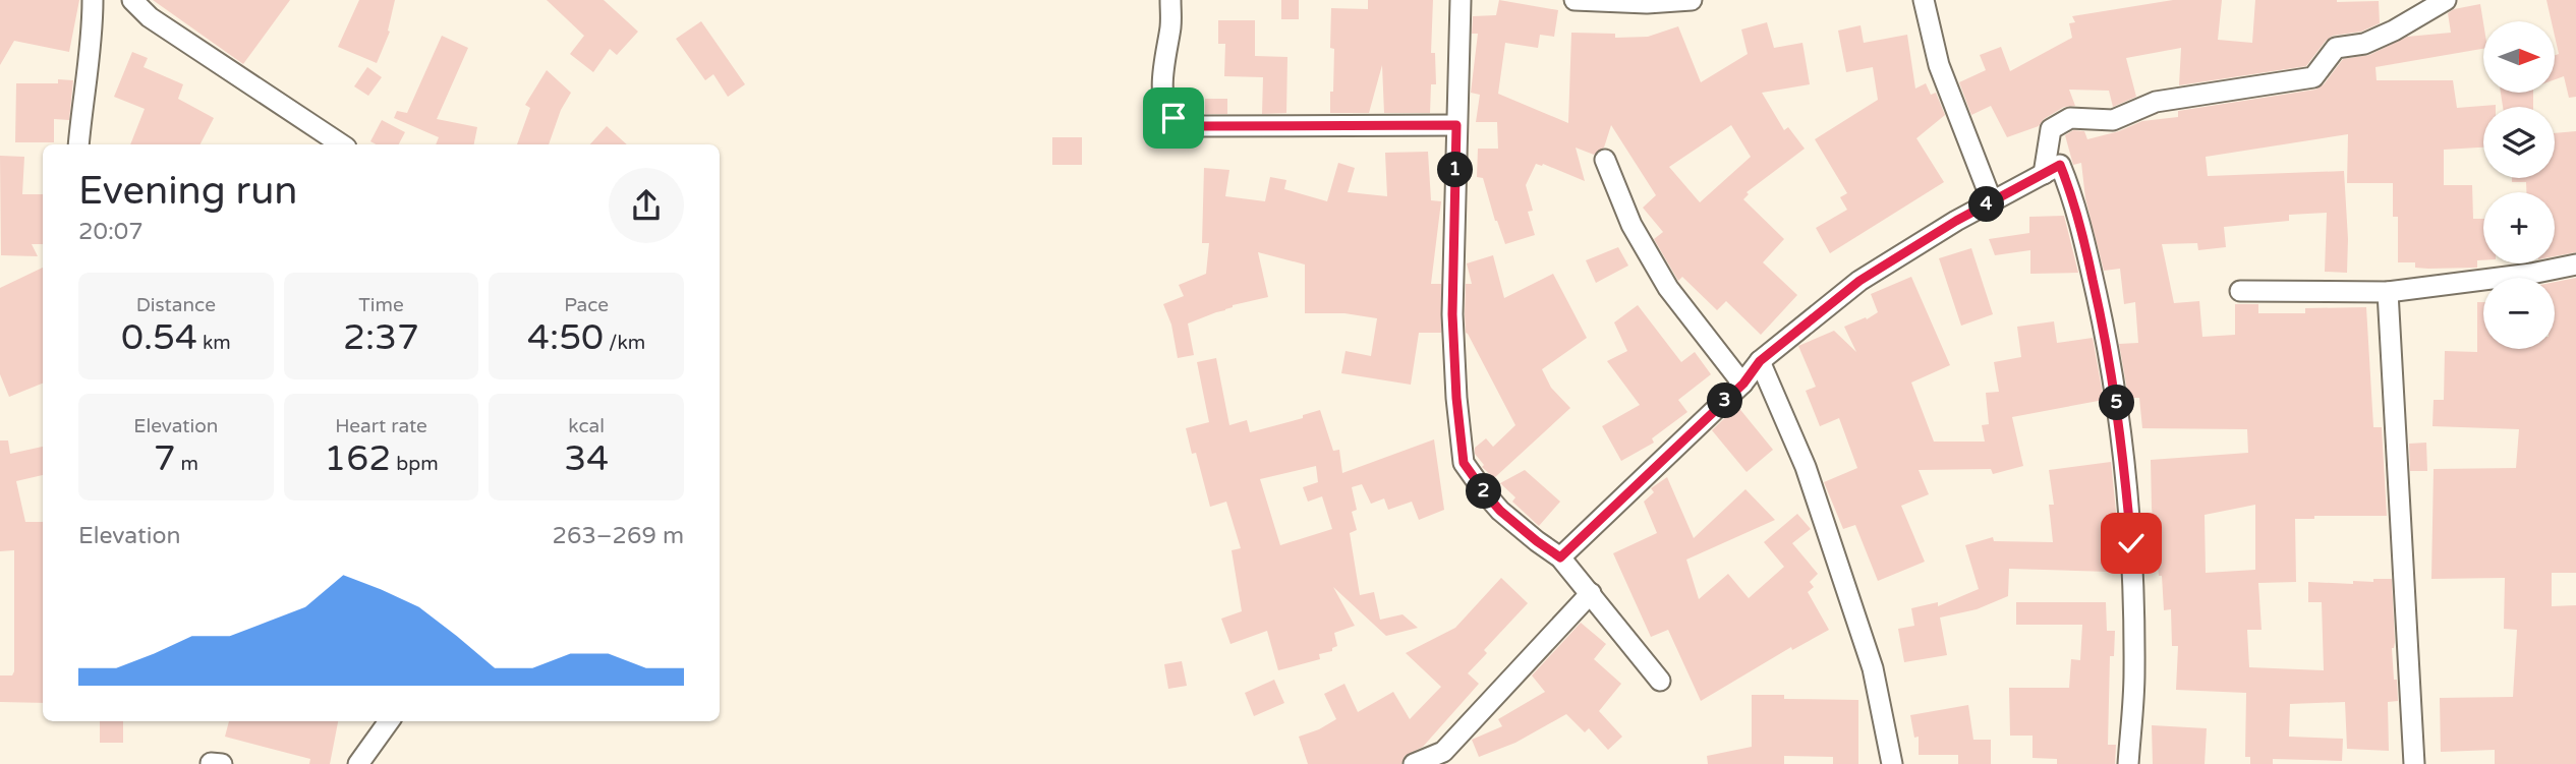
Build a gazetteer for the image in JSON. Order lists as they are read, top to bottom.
{
  "north": "right",
  "page": {
    "map_buttons": ["+", "−"],
    "heading": ["Evening run", "20:07"],
    "pins": [
      "1",
      "4",
      "3",
      "5",
      "2"
    ],
    "stats": [
      ["Distance", "0.54 km"],
      ["Time", "2:37"],
      ["Pace", "4:50 /km"],
      ["Elevation", "7 m"],
      ["Heart rate", "162 bpm"],
      ["kcal", "34"]
    ],
    "chart": ["Elevation", "263–269 m"]
  }
}
